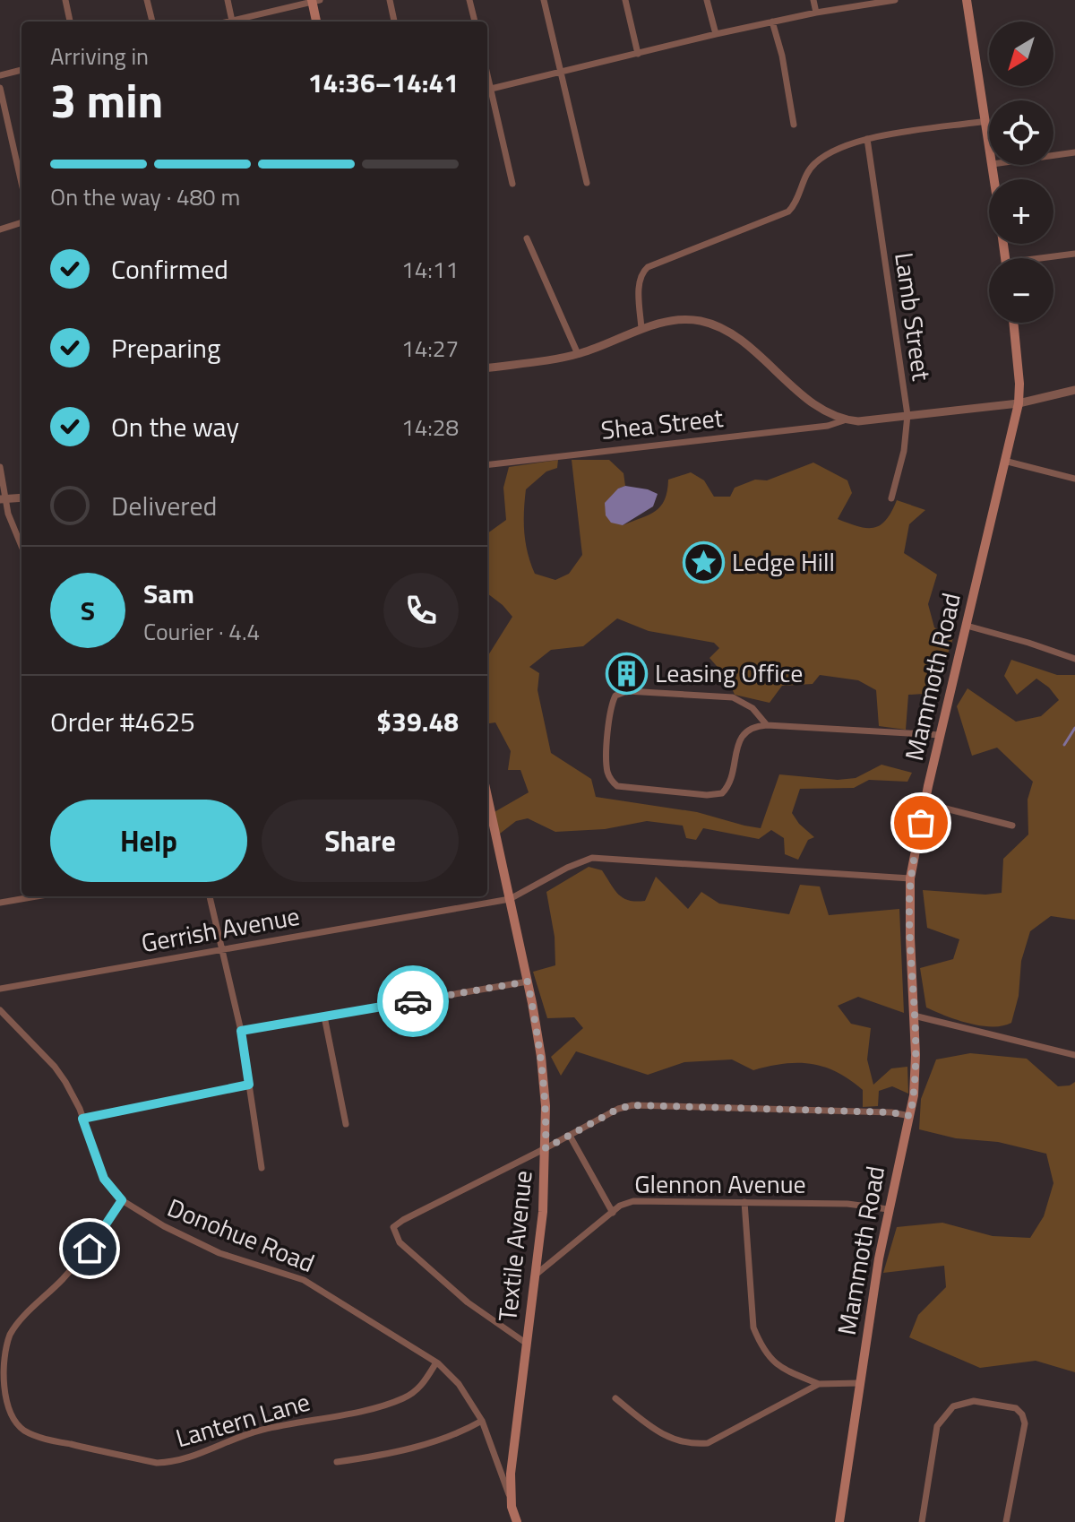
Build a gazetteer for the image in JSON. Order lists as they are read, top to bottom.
{
  "streets": {
    "main road": ["Mammoth Road", "Textile Avenue"],
    "street": [
      "Lamb Street",
      "Shea Street",
      "Gerrish Avenue",
      "Glennon Avenue",
      "Donohue Road",
      "Lantern Lane"
    ]
  },
  "crossings": [
    ["Mammoth Road", "Gerrish Avenue"],
    ["Mammoth Road", "Glennon Avenue"],
    ["Gerrish Avenue", "Textile Avenue"],
    ["Glennon Avenue", "Textile Avenue"],
    ["Donohue Road", "Textile Avenue"],
    ["Donohue Road", "Lantern Lane"]
  ],
  "places": {
    "place": ["Ledge Hill"],
    "building": ["Leasing Office"]
  },
  "north": "bottom left",
  "page": {
    "map_buttons": ["+", "−"],
    "heading": ["3 min", "Arriving in", "14:36–14:41"],
    "panel": [
      "Sam",
      "Courier · 4.4",
      "Order #4625",
      "$39.48"
    ],
    "bar": "On the way · 480 m",
    "list": [
      ["Confirmed", "14:11"],
      ["Preparing", "14:27"],
      ["On the way", "14:28"],
      "Delivered"
    ],
    "round": "S",
    "buttons": ["Help", "Share"]
  }
}
